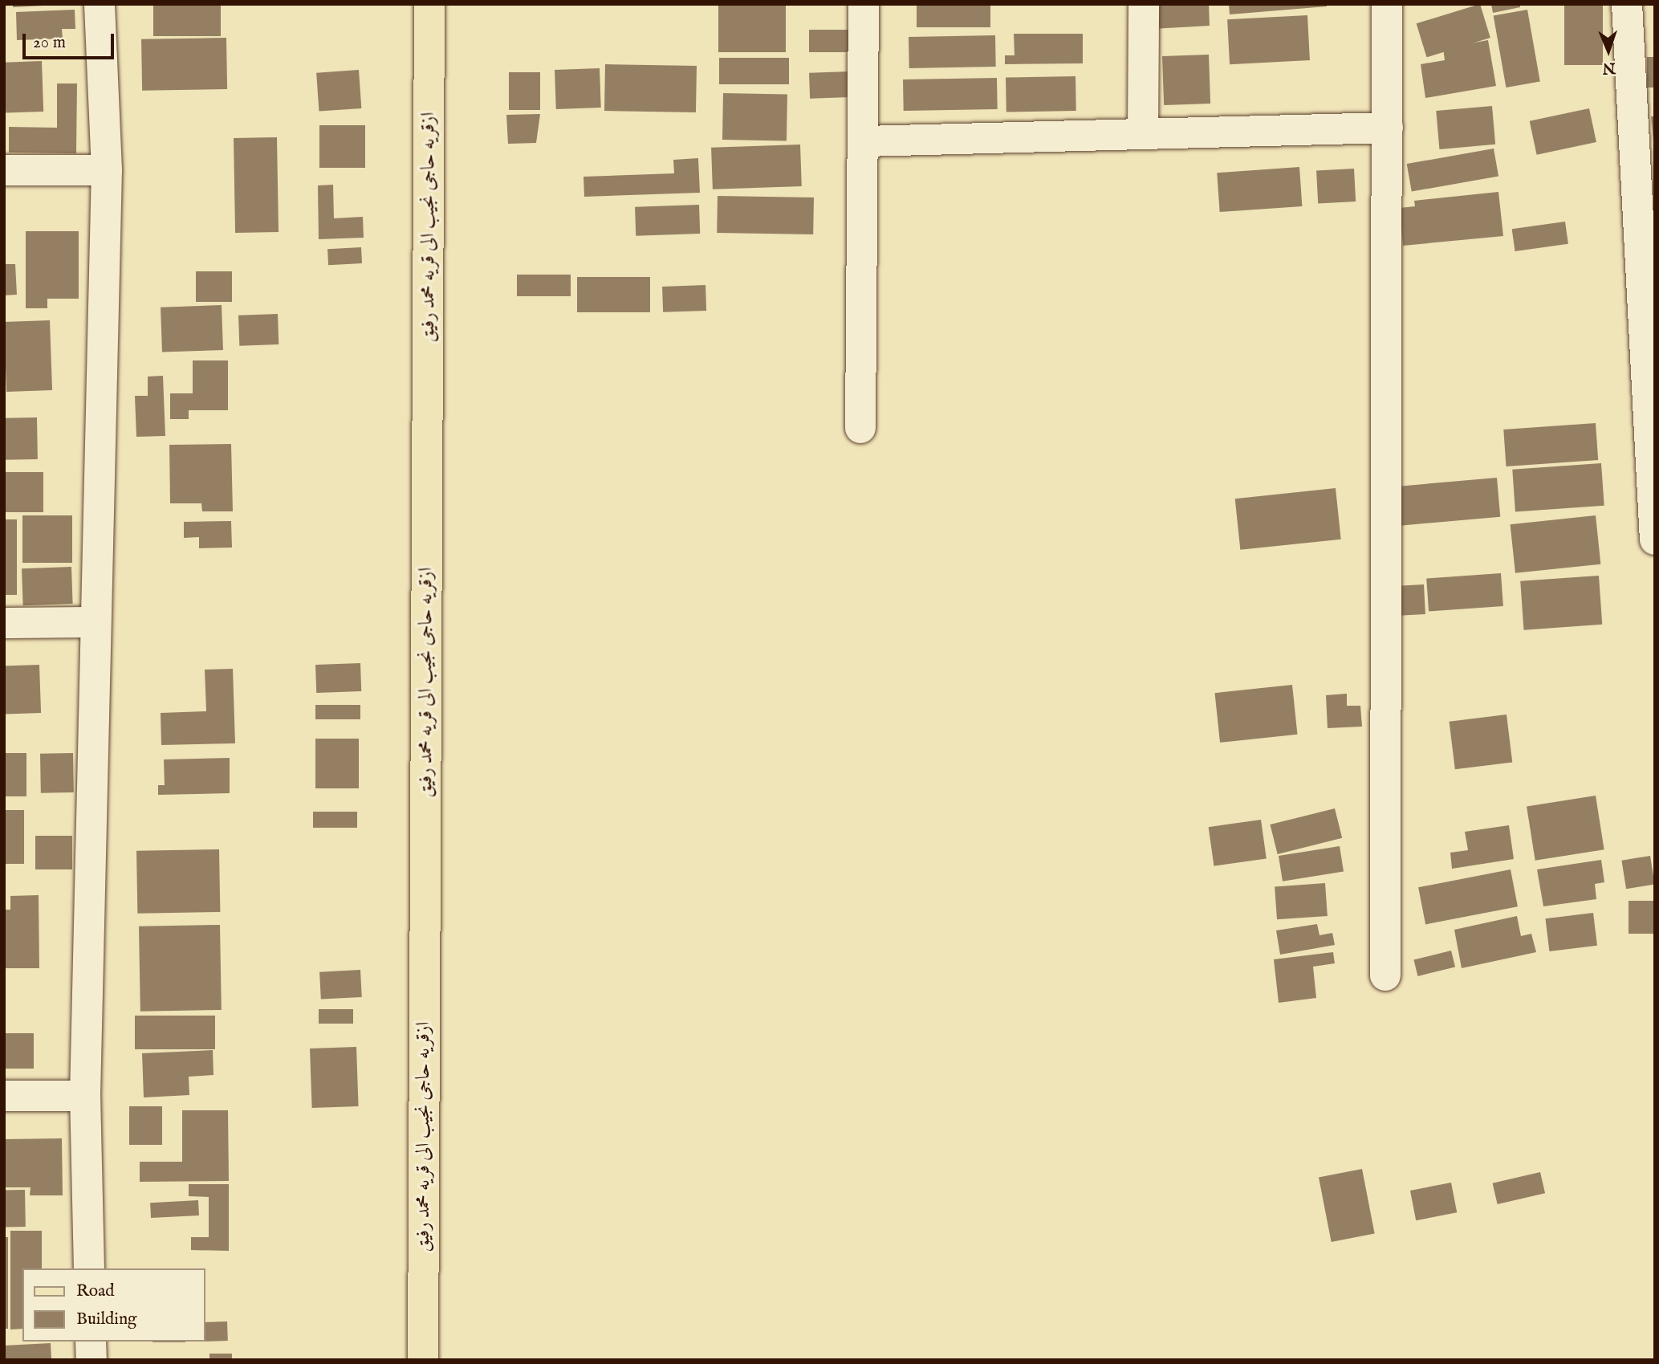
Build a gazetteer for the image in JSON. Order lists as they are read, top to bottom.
{
  "streets": {
    "main road": ["ازقریه حاجی نجیب الی قریه محمد رفیق"]
  },
  "legend": ["Road", "Building"],
  "scale_bar": "20 m",
  "north": "bottom"
}
